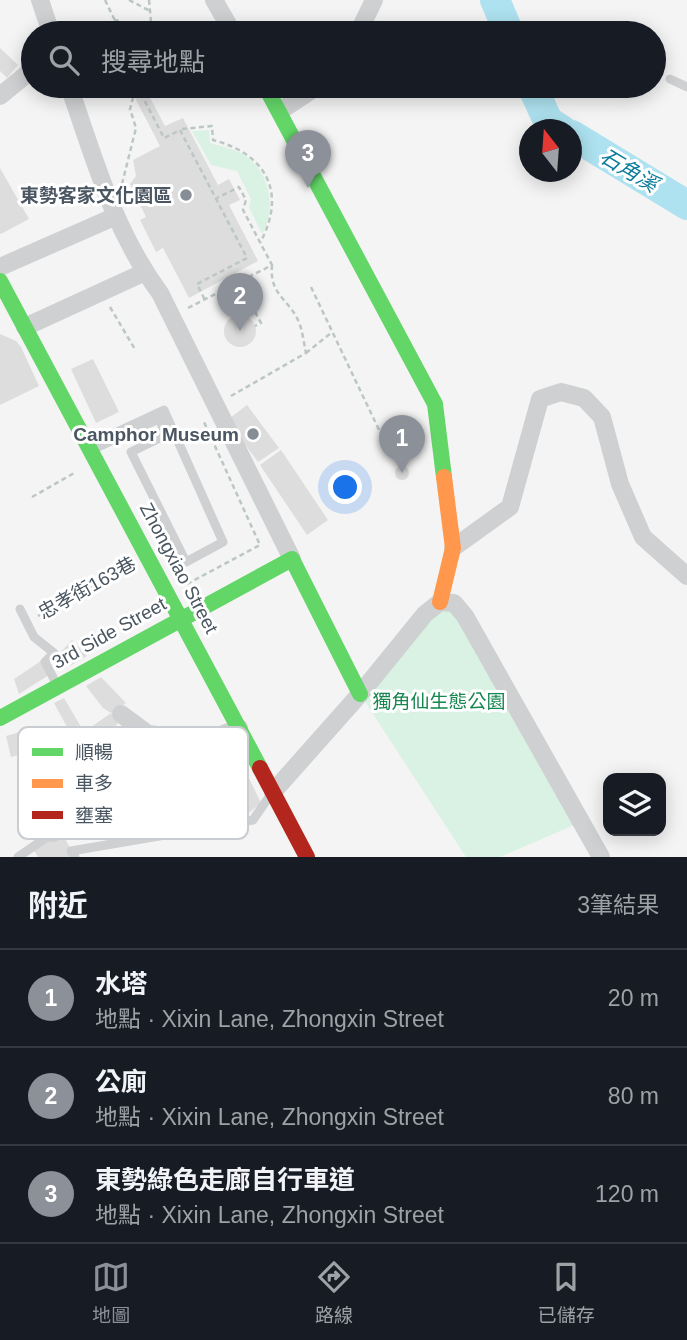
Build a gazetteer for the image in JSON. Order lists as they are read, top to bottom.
{
  "streets": {
    "street": ["Zhongxiao Street", "3rd Side Street"],
    "lane": ["忠孝街163巷"]
  },
  "crossings": [
    ["Zhongxiao Street", "忠孝街163巷"],
    ["Zhongxiao Street", "3rd Side Street"],
    ["忠孝街163巷", "3rd Side Street"]
  ],
  "water": ["石角溪"],
  "parks": ["獨角仙生態公園"],
  "places": ["東勢客家文化園區", "Camphor Museum"],
  "legend": ["順暢", "車多", "壅塞"],
  "north": "top",
  "page": {
    "search": "搜尋地點",
    "pins": ["3", "2", "1"],
    "heading": ["附近", "3筆結果"],
    "list": [
      {
        "mark": "1",
        "name": "水塔",
        "note": "地點 · Xixin Lane, Zhongxin Street",
        "value": "20 m"
      },
      {
        "mark": "2",
        "name": "公廁",
        "note": "地點 · Xixin Lane, Zhongxin Street",
        "value": "80 m"
      },
      {
        "mark": "3",
        "name": "東勢綠色走廊自行車道",
        "note": "地點 · Xixin Lane, Zhongxin Street",
        "value": "120 m"
      }
    ],
    "nav": ["地圖", "路線", "已儲存"]
  }
}
